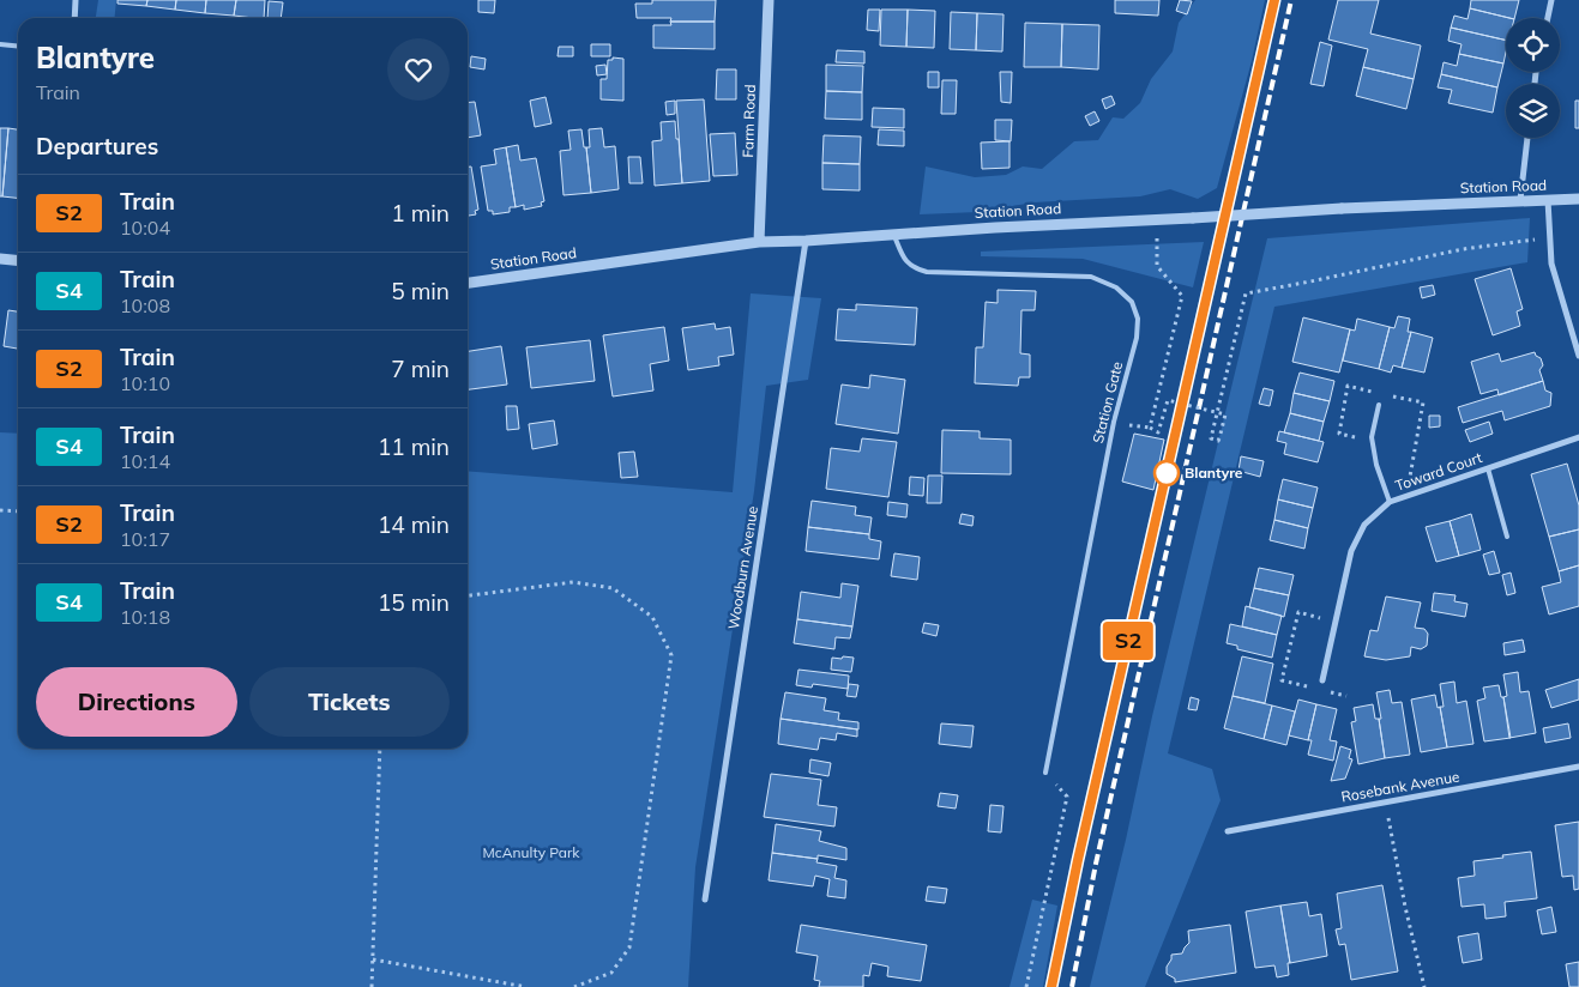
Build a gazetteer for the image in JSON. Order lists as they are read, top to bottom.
{
  "streets": {
    "street": [
      "Farm Road",
      "Station Road",
      "Toward Court",
      "Woodburn Avenue",
      "Rosebank Avenue"
    ],
    "lane": ["Station Gate"]
  },
  "crossings": [
    ["Farm Road", "Station Road"],
    ["Station Road", "Station Gate"],
    ["Station Road", "Woodburn Avenue"]
  ],
  "parks": ["McAnulty Park"],
  "places": ["Blantyre"],
  "page": {
    "on_map": "S2",
    "heading": [
      ["Blantyre", "Train"],
      "Departures"
    ],
    "list": [
      {
        "mark": "S2",
        "name": "Train",
        "note": "10:04",
        "value": "1 min"
      },
      {
        "mark": "S4",
        "name": "Train",
        "note": "10:08",
        "value": "5 min"
      },
      {
        "mark": "S2",
        "name": "Train",
        "note": "10:10",
        "value": "7 min"
      },
      {
        "mark": "S4",
        "name": "Train",
        "note": "10:14",
        "value": "11 min"
      },
      {
        "mark": "S2",
        "name": "Train",
        "note": "10:17",
        "value": "14 min"
      },
      {
        "mark": "S4",
        "name": "Train",
        "note": "10:18",
        "value": "15 min"
      }
    ],
    "buttons": ["Directions", "Tickets"]
  }
}
